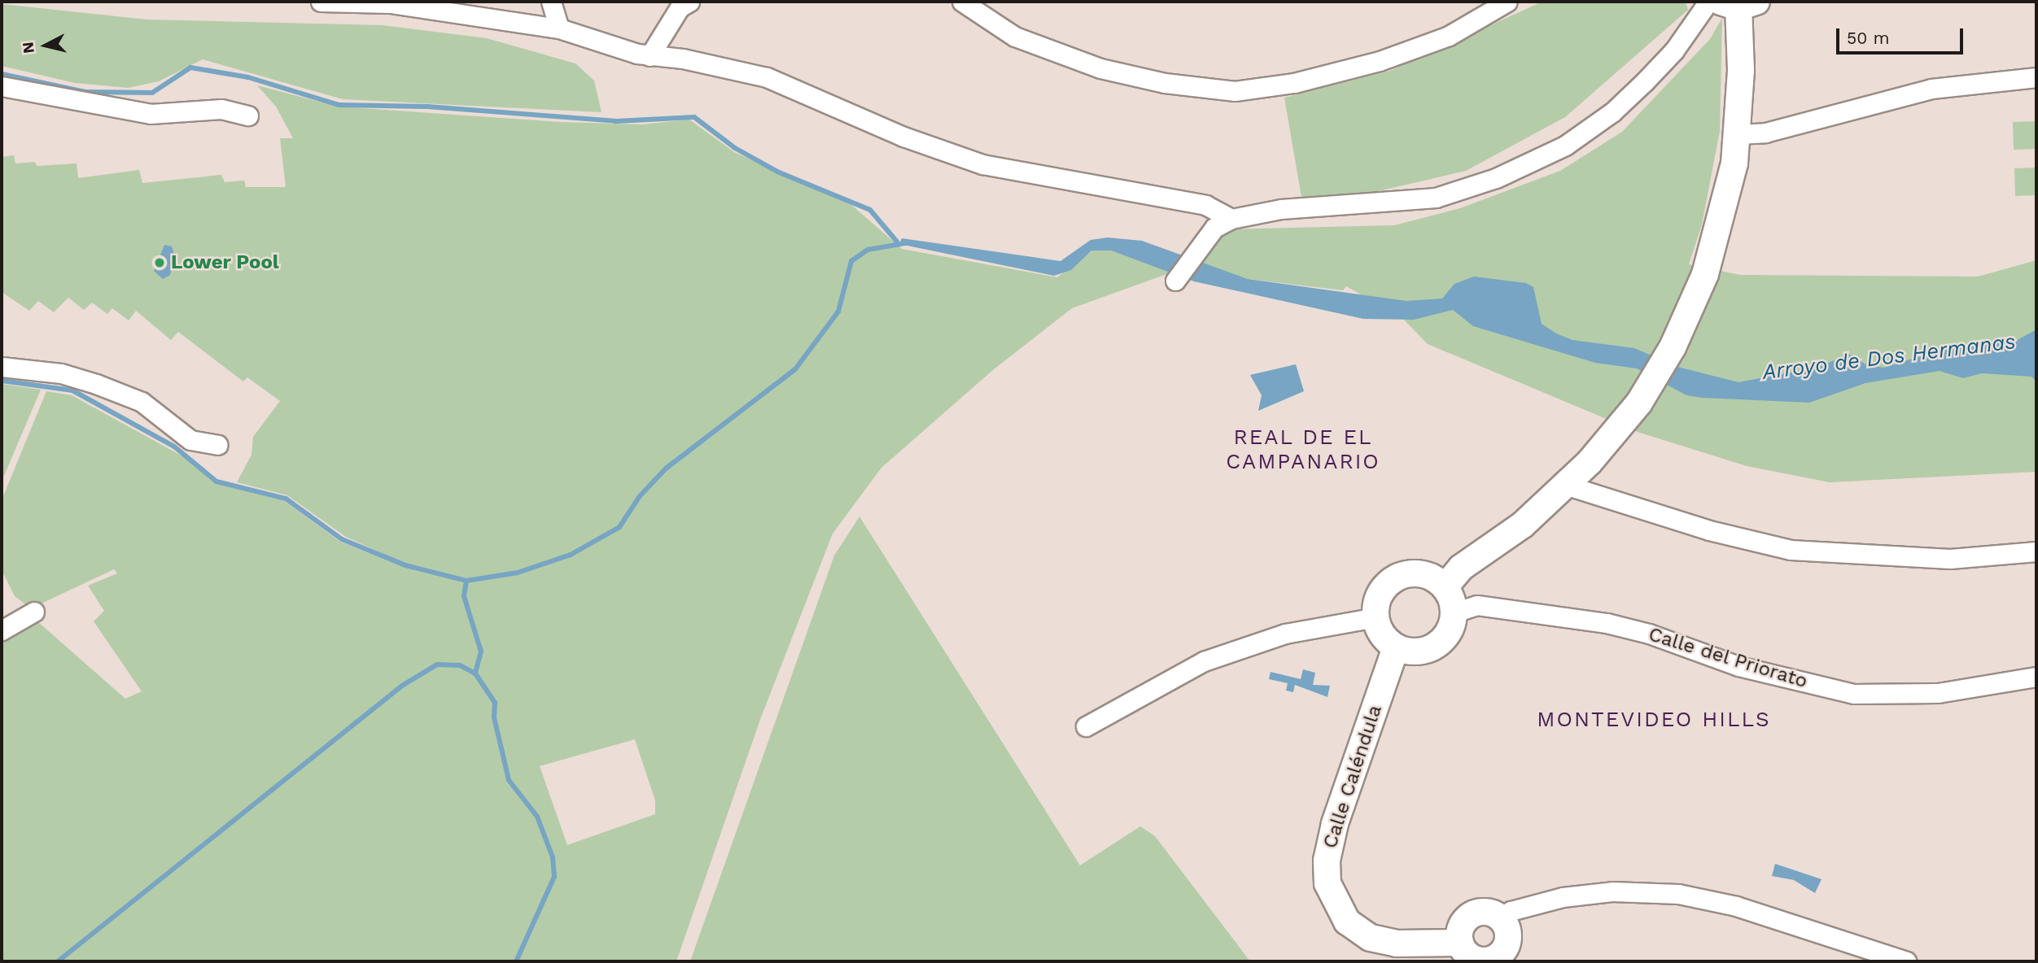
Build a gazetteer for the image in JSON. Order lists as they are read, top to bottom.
{
  "streets": {
    "street": ["Calle del Priorato", "Calle Caléndula"]
  },
  "crossings": [
    ["Calle del Priorato", "Calle Caléndula"]
  ],
  "districts": ["REAL DE EL CAMPANARIO", "MONTEVIDEO HILLS"],
  "water": ["Arroyo de Dos Hermanas"],
  "places": ["Lower Pool"],
  "scale_bar": "50 m",
  "north": "left"
}
